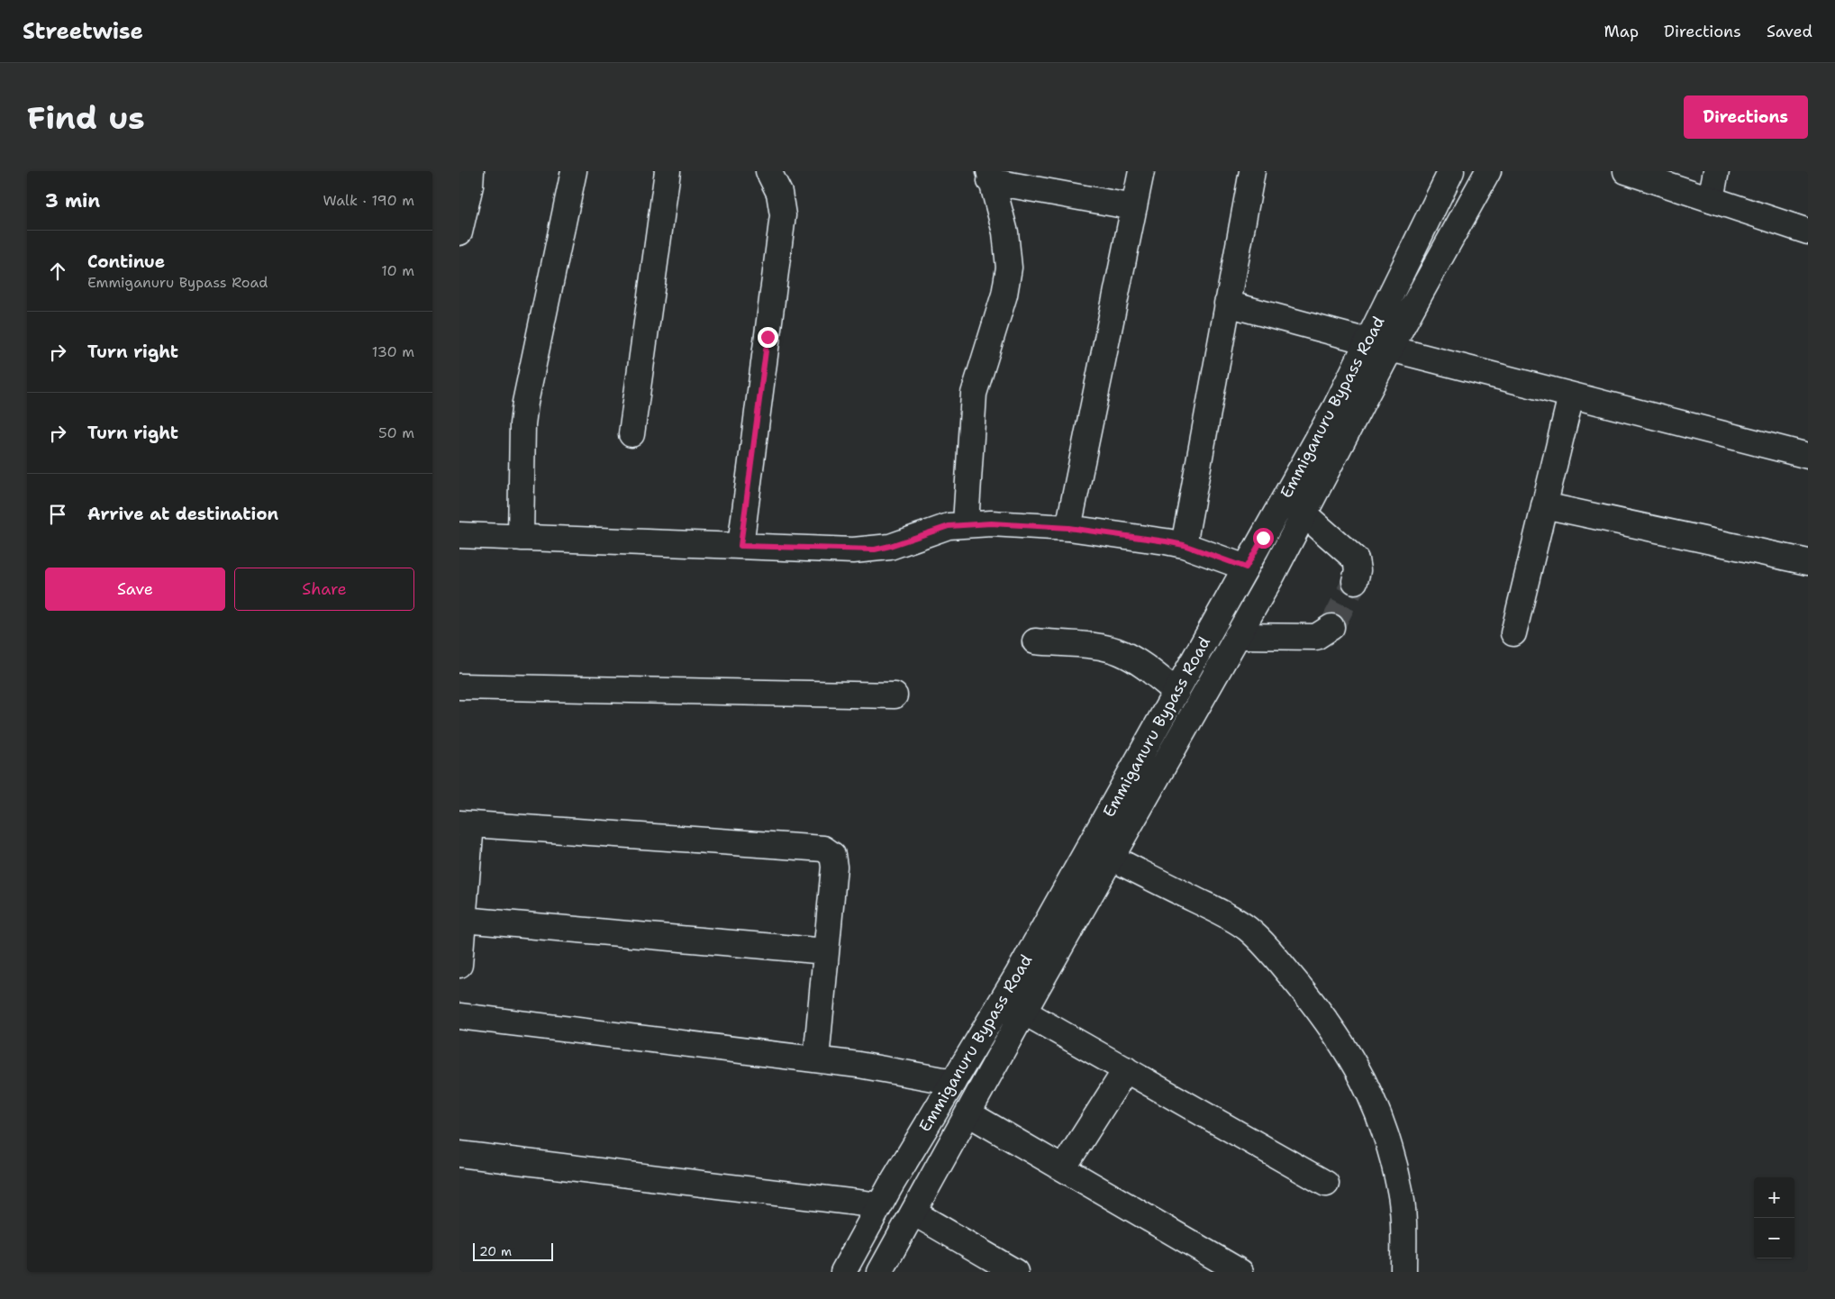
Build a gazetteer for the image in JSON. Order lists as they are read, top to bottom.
{
  "streets": {
    "street": ["Emmiganuru Bypass Road"]
  },
  "scale_bar": "20 m",
  "page": {
    "header": "Streetwise",
    "nav": ["Map", "Directions", "Saved"],
    "buttons": [
      "Directions",
      ["Save", "Share"]
    ],
    "title": "Find us",
    "heading": ["3 min", "Walk · 190 m"],
    "list": [
      ["Continue", "Emmiganuru Bypass Road", "10 m"],
      ["Turn right", "130 m"],
      ["Turn right", "50 m"],
      "Arrive at destination"
    ],
    "map_buttons": ["+", "−"],
    "scale": "20 m"
  }
}
